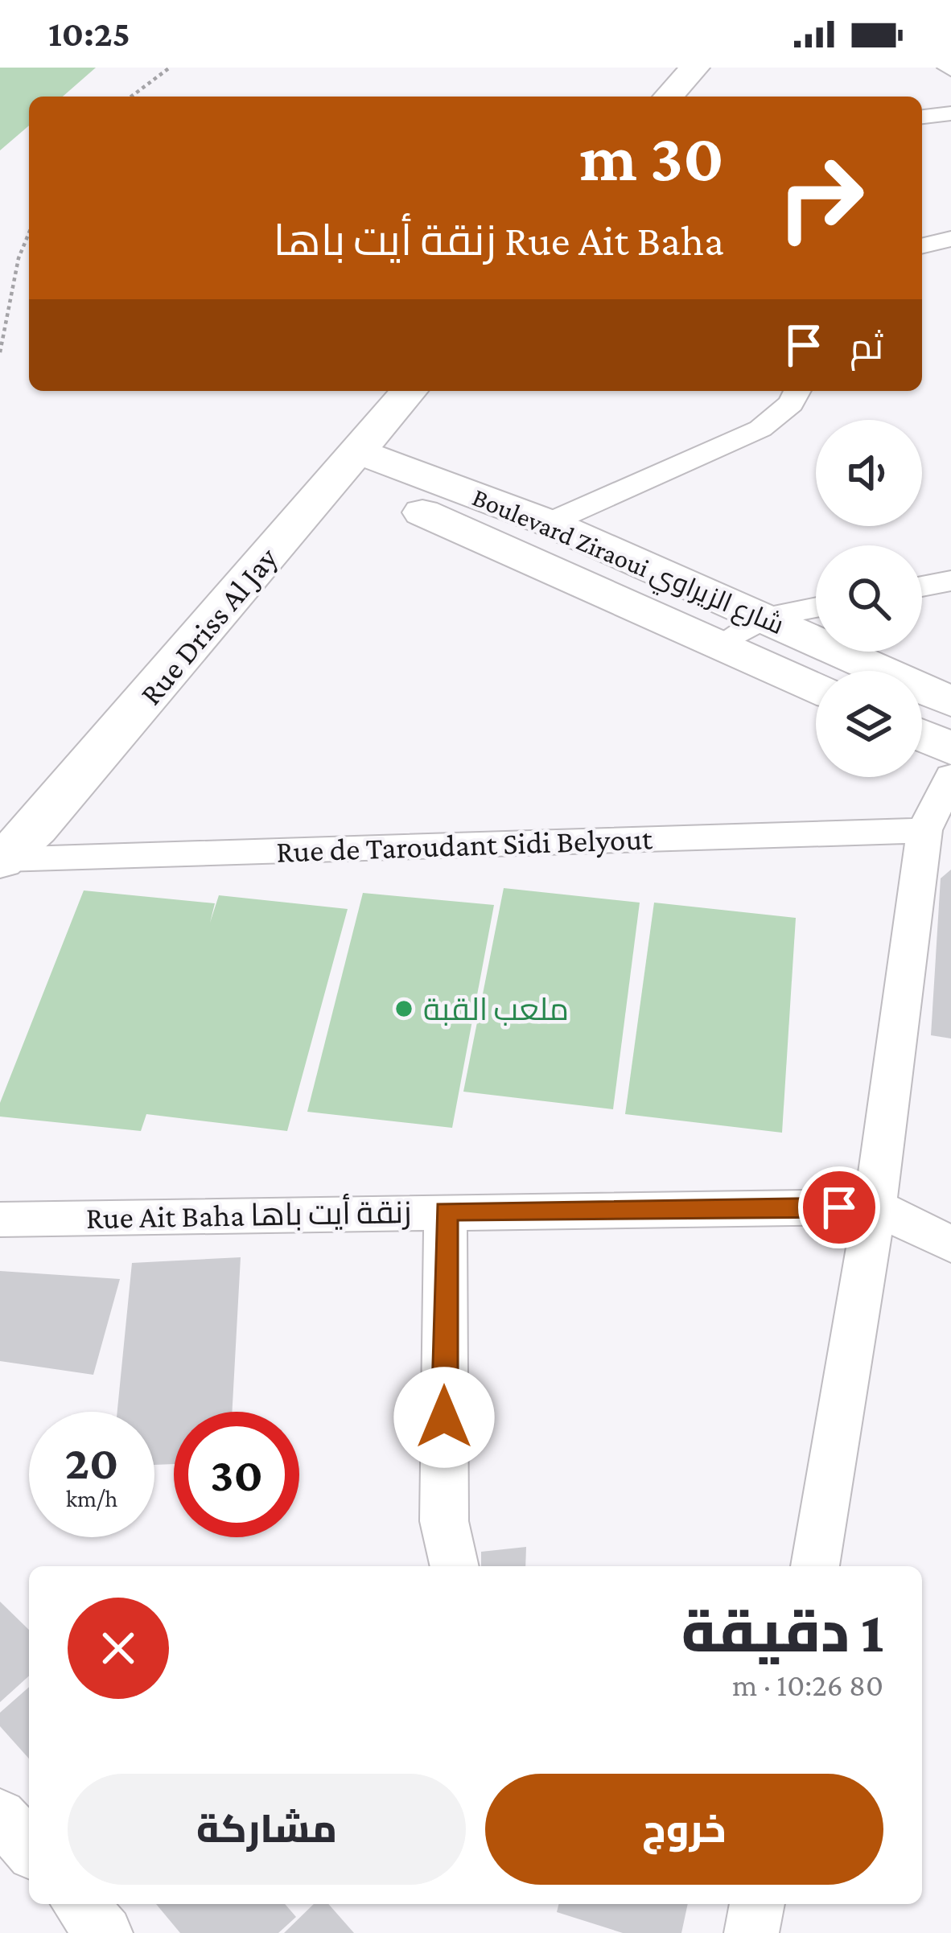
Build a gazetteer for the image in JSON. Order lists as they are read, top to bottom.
{
  "streets": {
    "street": [
      "Boulevard Ziraoui شارع الزيراوي",
      "Rue Driss Al Jay",
      "Rue de Taroudant Sidi Belyout",
      "Rue Ait Baha زنقة أيت باها"
    ]
  },
  "crossings": [
    ["Boulevard Ziraoui شارع الزيراوي", "Rue Driss Al Jay"],
    ["Rue Driss Al Jay", "Rue de Taroudant Sidi Belyout"]
  ],
  "places": ["ملعب القبة"],
  "page": {
    "status": "10:25",
    "turn": ["30 m", "Rue Ait Baha زنقة أيت باها"],
    "then": "ثم",
    "speed": "20 km/h",
    "limit": "30",
    "heading": ["1 دقيقة", "80 m · 10:26"],
    "buttons": ["خروج", "مشاركة"]
  }
}
